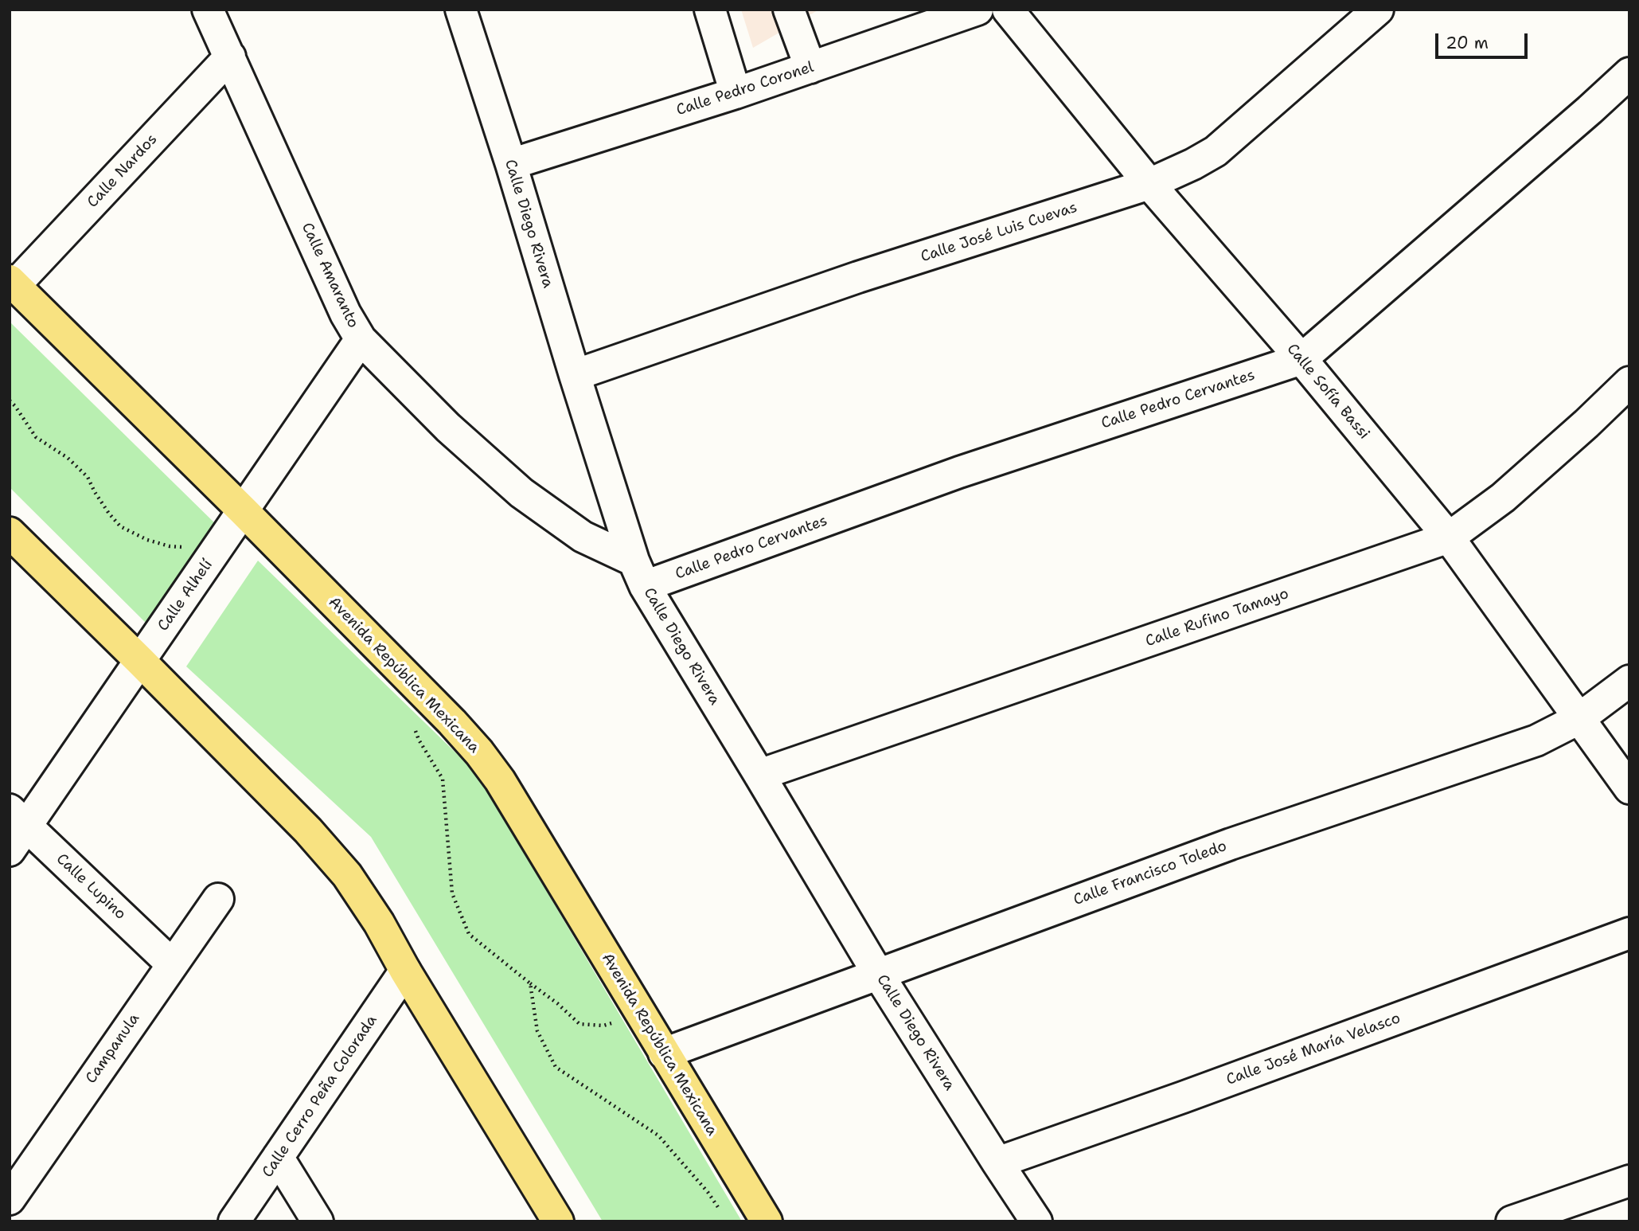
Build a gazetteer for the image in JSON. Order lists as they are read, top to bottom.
{
  "streets": {
    "main road": ["Avenida República Mexicana"],
    "street": [
      "Calle Pedro Coronel",
      "Calle Nardos",
      "Calle Diego Rivera",
      "Calle José Luis Cuevas",
      "Calle Amaranto",
      "Calle Sofía Bassi",
      "Calle Pedro Cervantes",
      "Calle Alhelí",
      "Calle Rufino Tamayo",
      "Calle Francisco Toledo",
      "Calle Lupino",
      "Campanula",
      "Calle José María Velasco",
      "Calle Cerro Peña Colorada"
    ]
  },
  "crossings": [
    ["Calle Pedro Coronel", "Calle Diego Rivera"],
    ["Calle Nardos", "Calle Amaranto"],
    ["Calle Nardos", "Avenida República Mexicana"],
    ["Calle Diego Rivera", "Calle José Luis Cuevas"],
    ["Calle Diego Rivera", "Calle Amaranto"],
    ["Calle Diego Rivera", "Calle Pedro Cervantes"],
    ["Calle Diego Rivera", "Calle Rufino Tamayo"],
    ["Calle Diego Rivera", "Calle Francisco Toledo"],
    ["Calle Diego Rivera", "Calle José María Velasco"],
    ["Calle José Luis Cuevas", "Calle Sofía Bassi"],
    ["Calle Amaranto", "Calle Pedro Cervantes"],
    ["Calle Amaranto", "Calle Alhelí"],
    ["Calle Sofía Bassi", "Calle Pedro Cervantes"],
    ["Calle Sofía Bassi", "Calle Rufino Tamayo"],
    ["Calle Sofía Bassi", "Calle Francisco Toledo"],
    ["Calle Alhelí", "Avenida República Mexicana"],
    ["Calle Alhelí", "Calle Lupino"],
    ["Avenida República Mexicana", "Calle Francisco Toledo"],
    ["Calle Lupino", "Campanula"]
  ],
  "scale_bar": "20 m"
}
